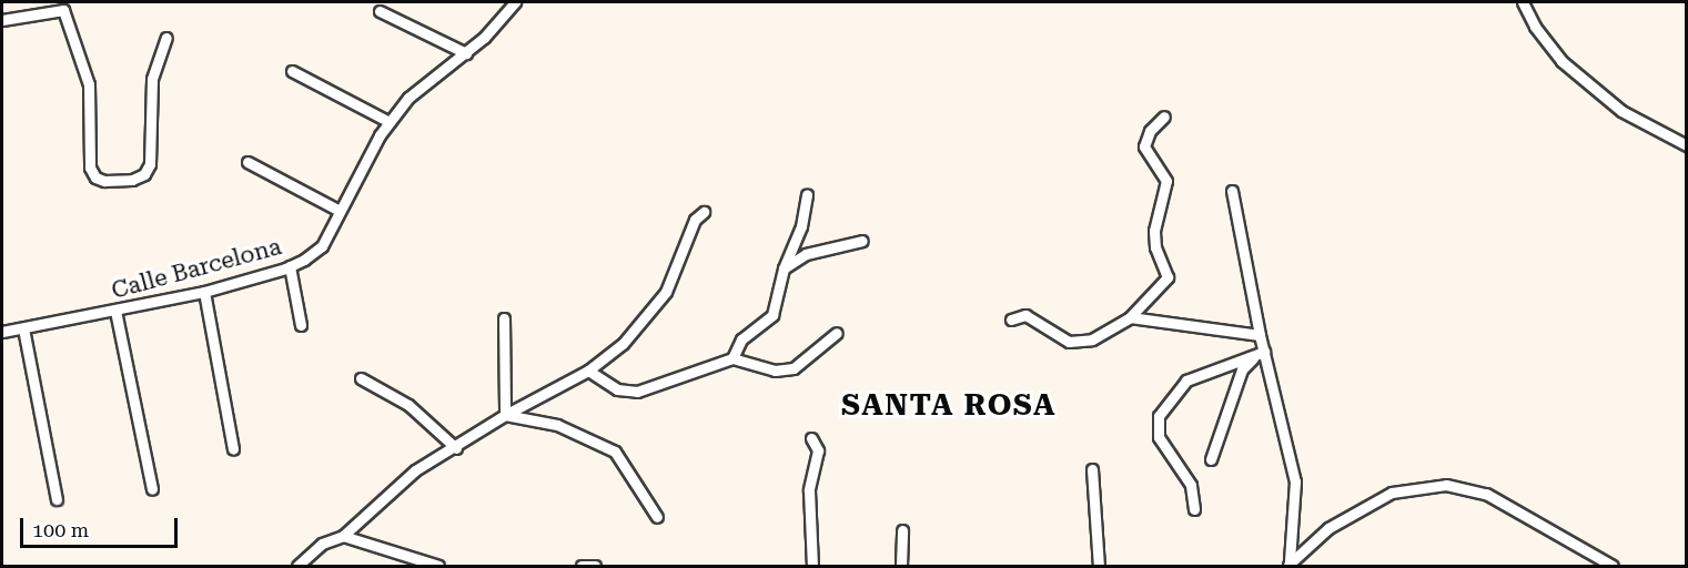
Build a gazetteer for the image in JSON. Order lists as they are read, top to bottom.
{
  "streets": {
    "street": ["Calle Barcelona"]
  },
  "districts": ["SANTA ROSA"],
  "scale_bar": "100 m"
}
